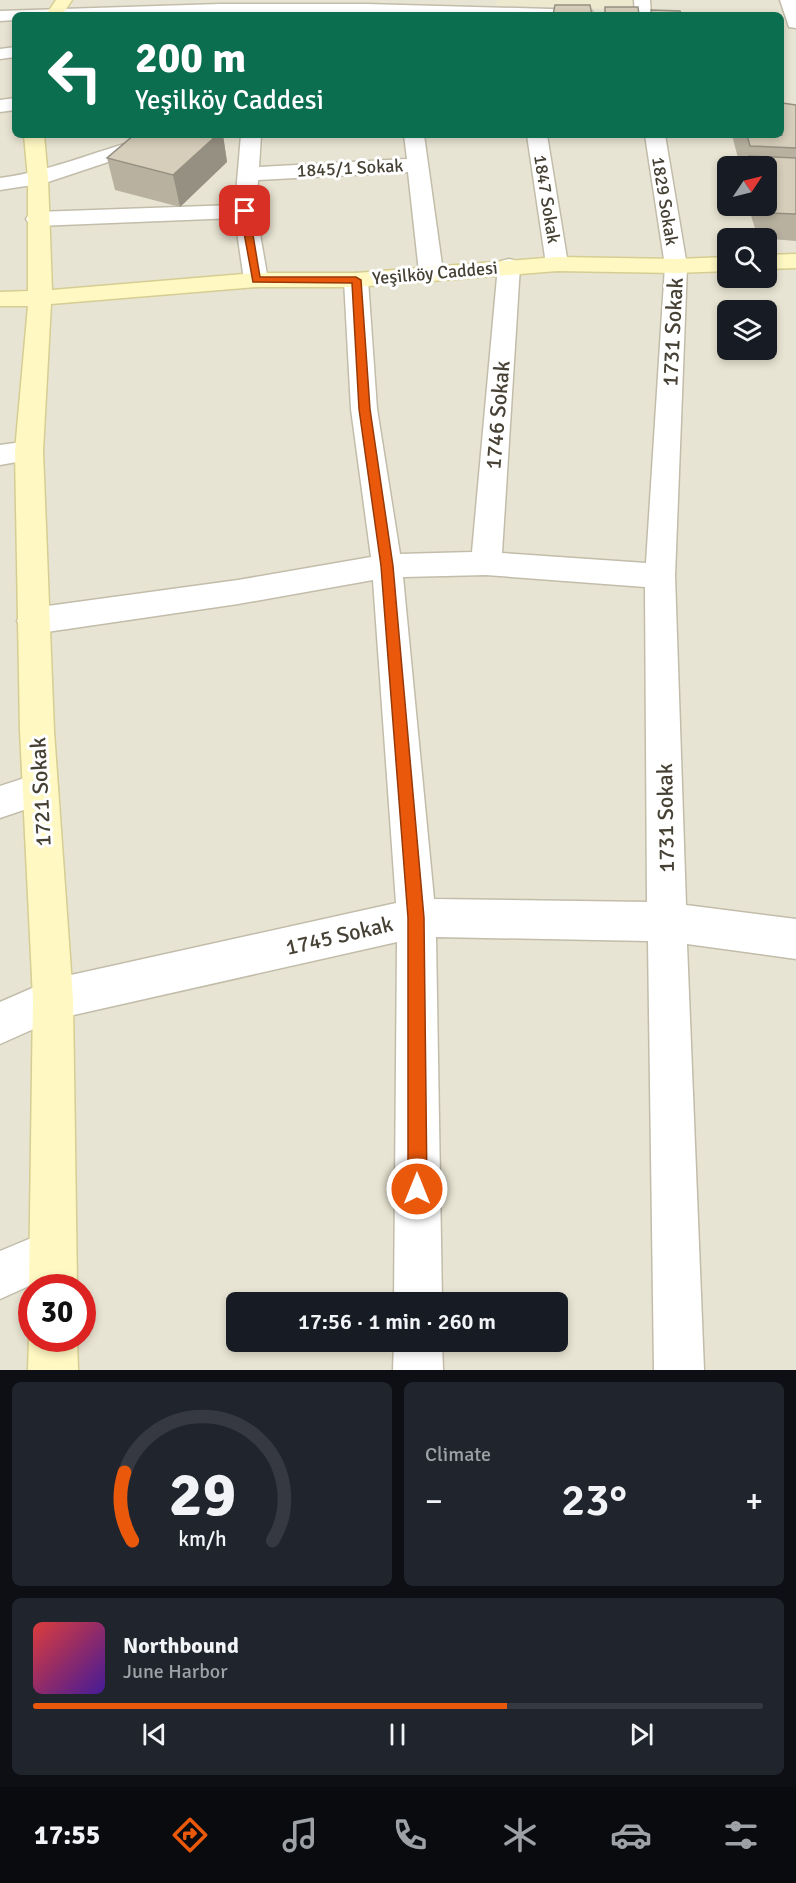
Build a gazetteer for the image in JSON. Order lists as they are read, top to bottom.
{
  "streets": {
    "street": [
      "1845/1 Sokak",
      "1847 Sokak",
      "1829 Sokak",
      "Yeşilköy Caddesi",
      "1731 Sokak",
      "1746 Sokak",
      "1721 Sokak",
      "1745 Sokak"
    ]
  },
  "crossings": [
    ["1847 Sokak", "Yeşilköy Caddesi"],
    ["1829 Sokak", "Yeşilköy Caddesi"],
    ["1829 Sokak", "1731 Sokak"],
    ["Yeşilköy Caddesi", "1731 Sokak"],
    ["Yeşilköy Caddesi", "1746 Sokak"],
    ["Yeşilköy Caddesi", "1721 Sokak"],
    ["1731 Sokak", "1745 Sokak"],
    ["1721 Sokak", "1745 Sokak"]
  ],
  "north": "top right",
  "page": {
    "turn": ["200 m", "Yeşilköy Caddesi"],
    "limit": "30",
    "trip": "17:56 · 1 min · 260 m",
    "tile": "Climate",
    "heat": ["−", "23°", "+"],
    "song": ["Northbound", "June Harbor"],
    "tabs": "17:55",
    "gauge": ["29", "km/h"]
  }
}
